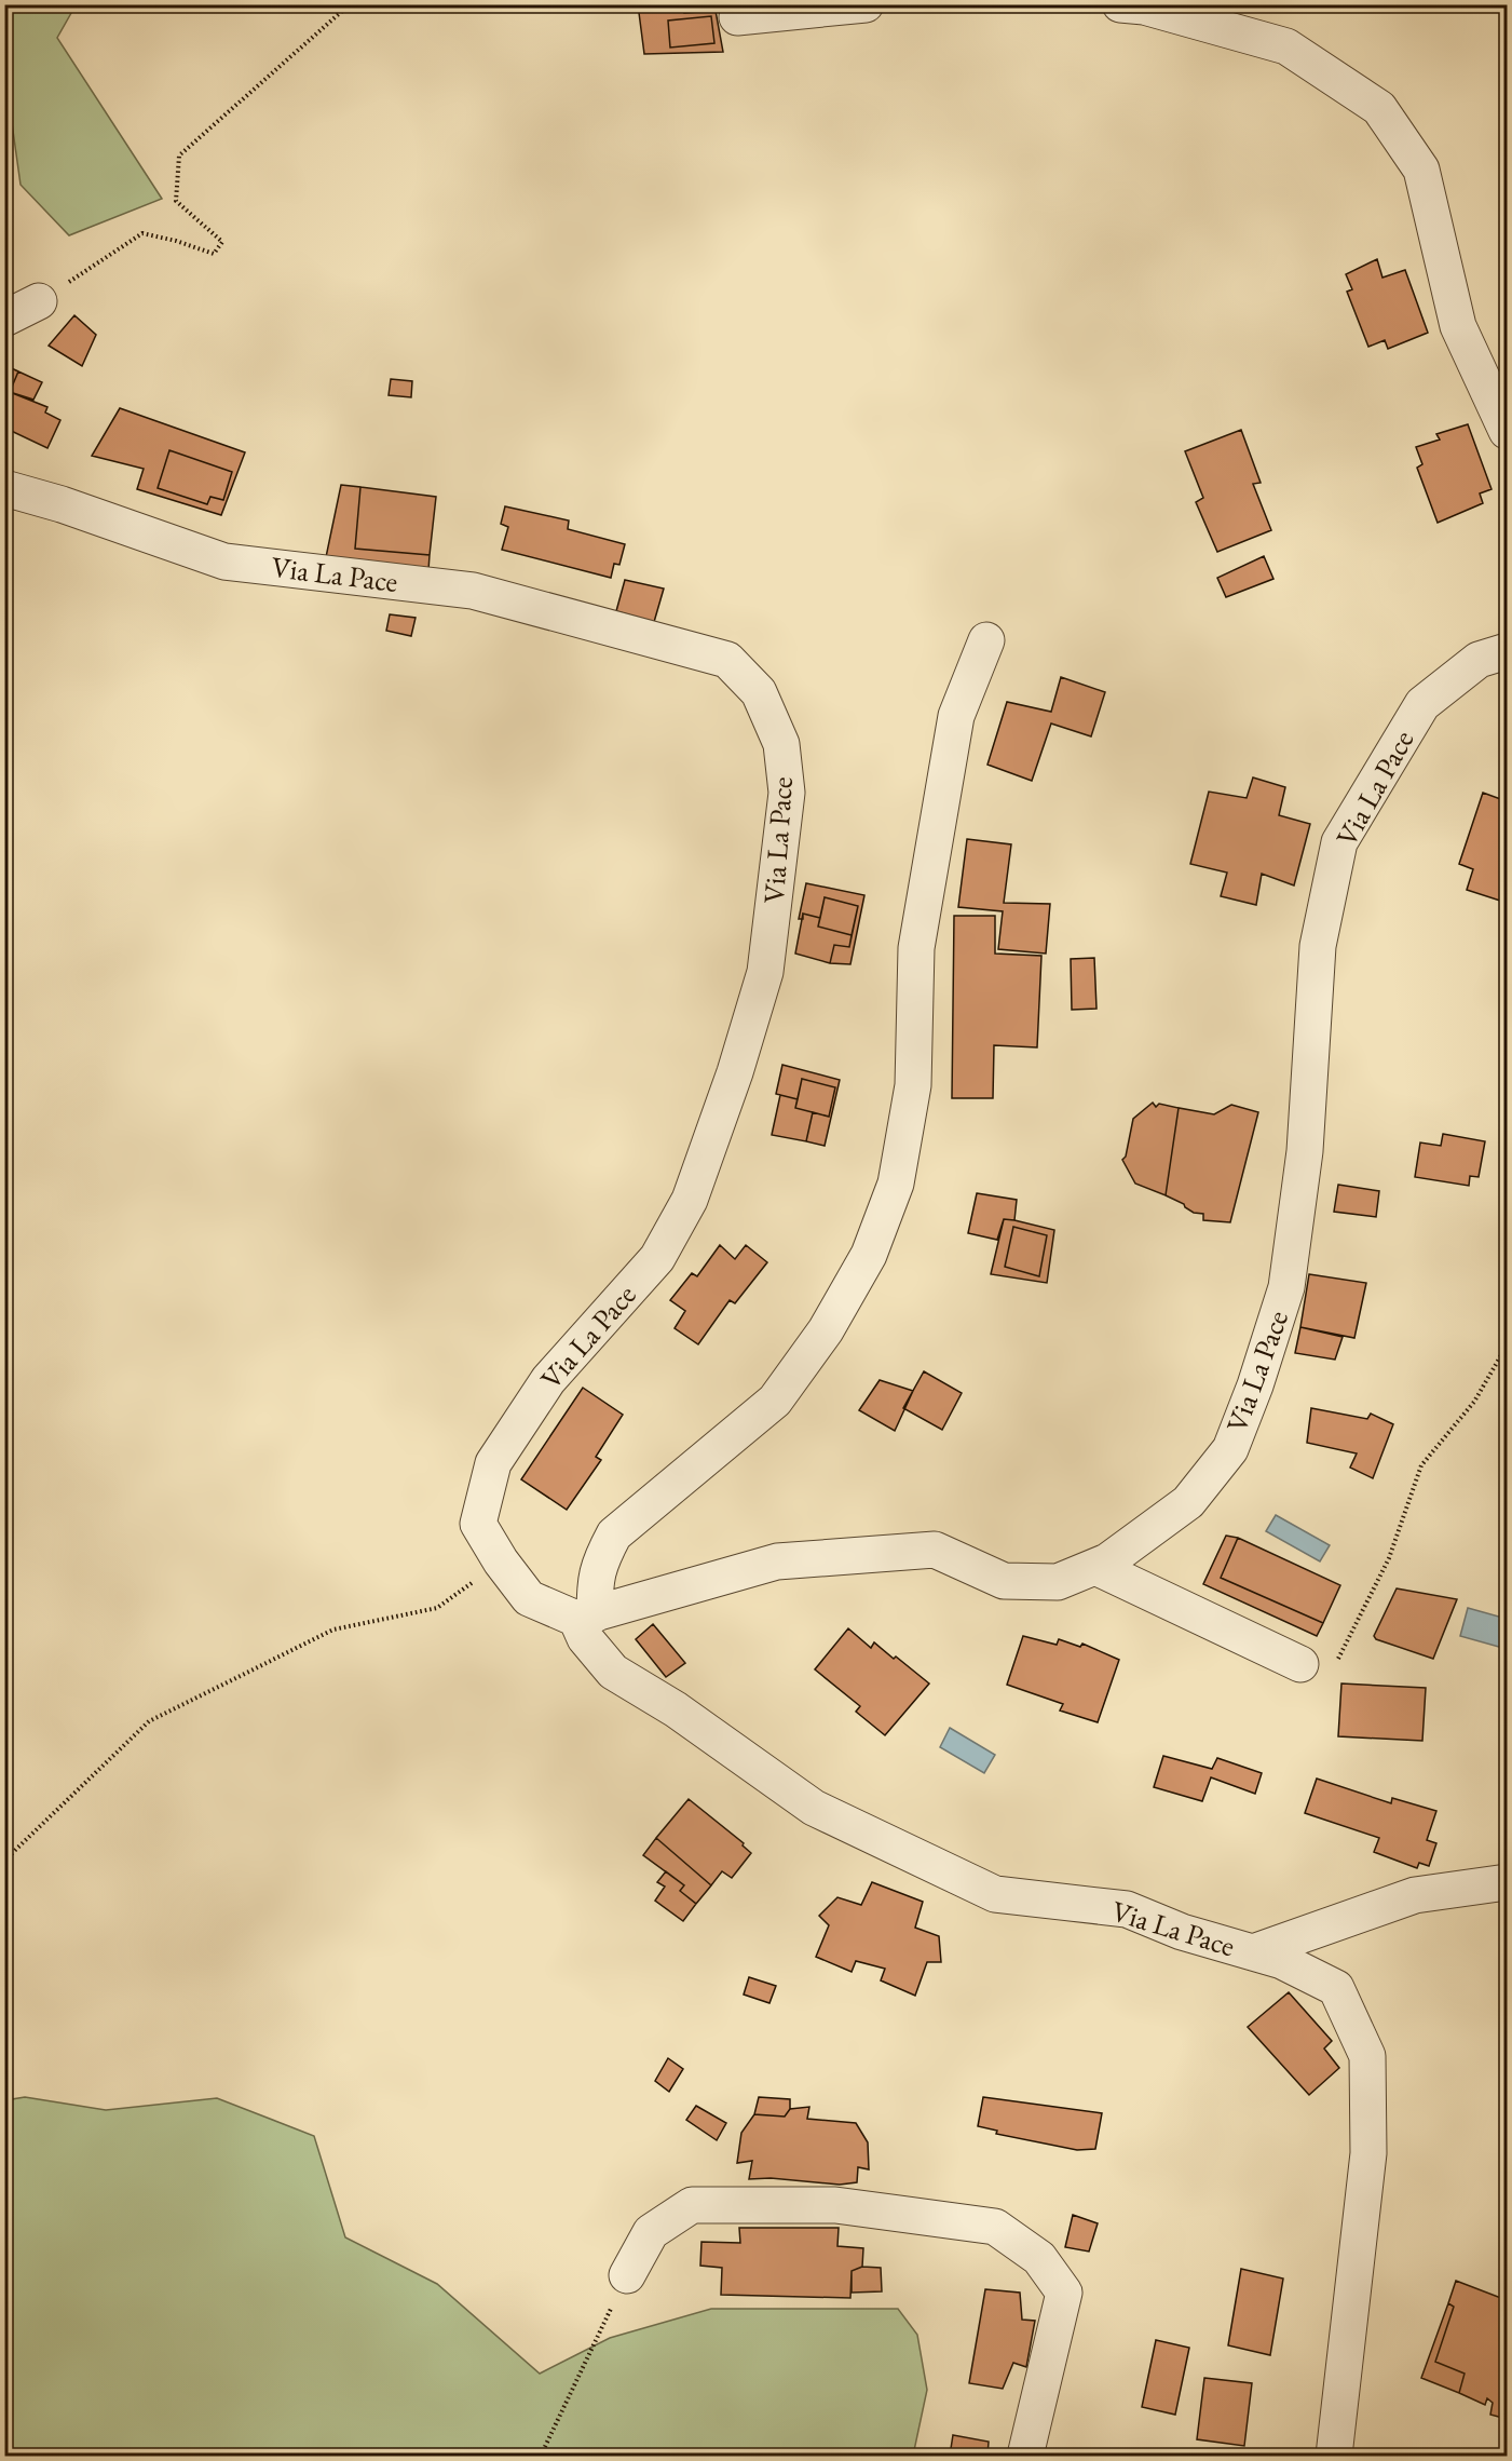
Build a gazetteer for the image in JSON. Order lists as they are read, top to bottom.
{
  "streets": {
    "street": ["Via La Pace"]
  }
}
